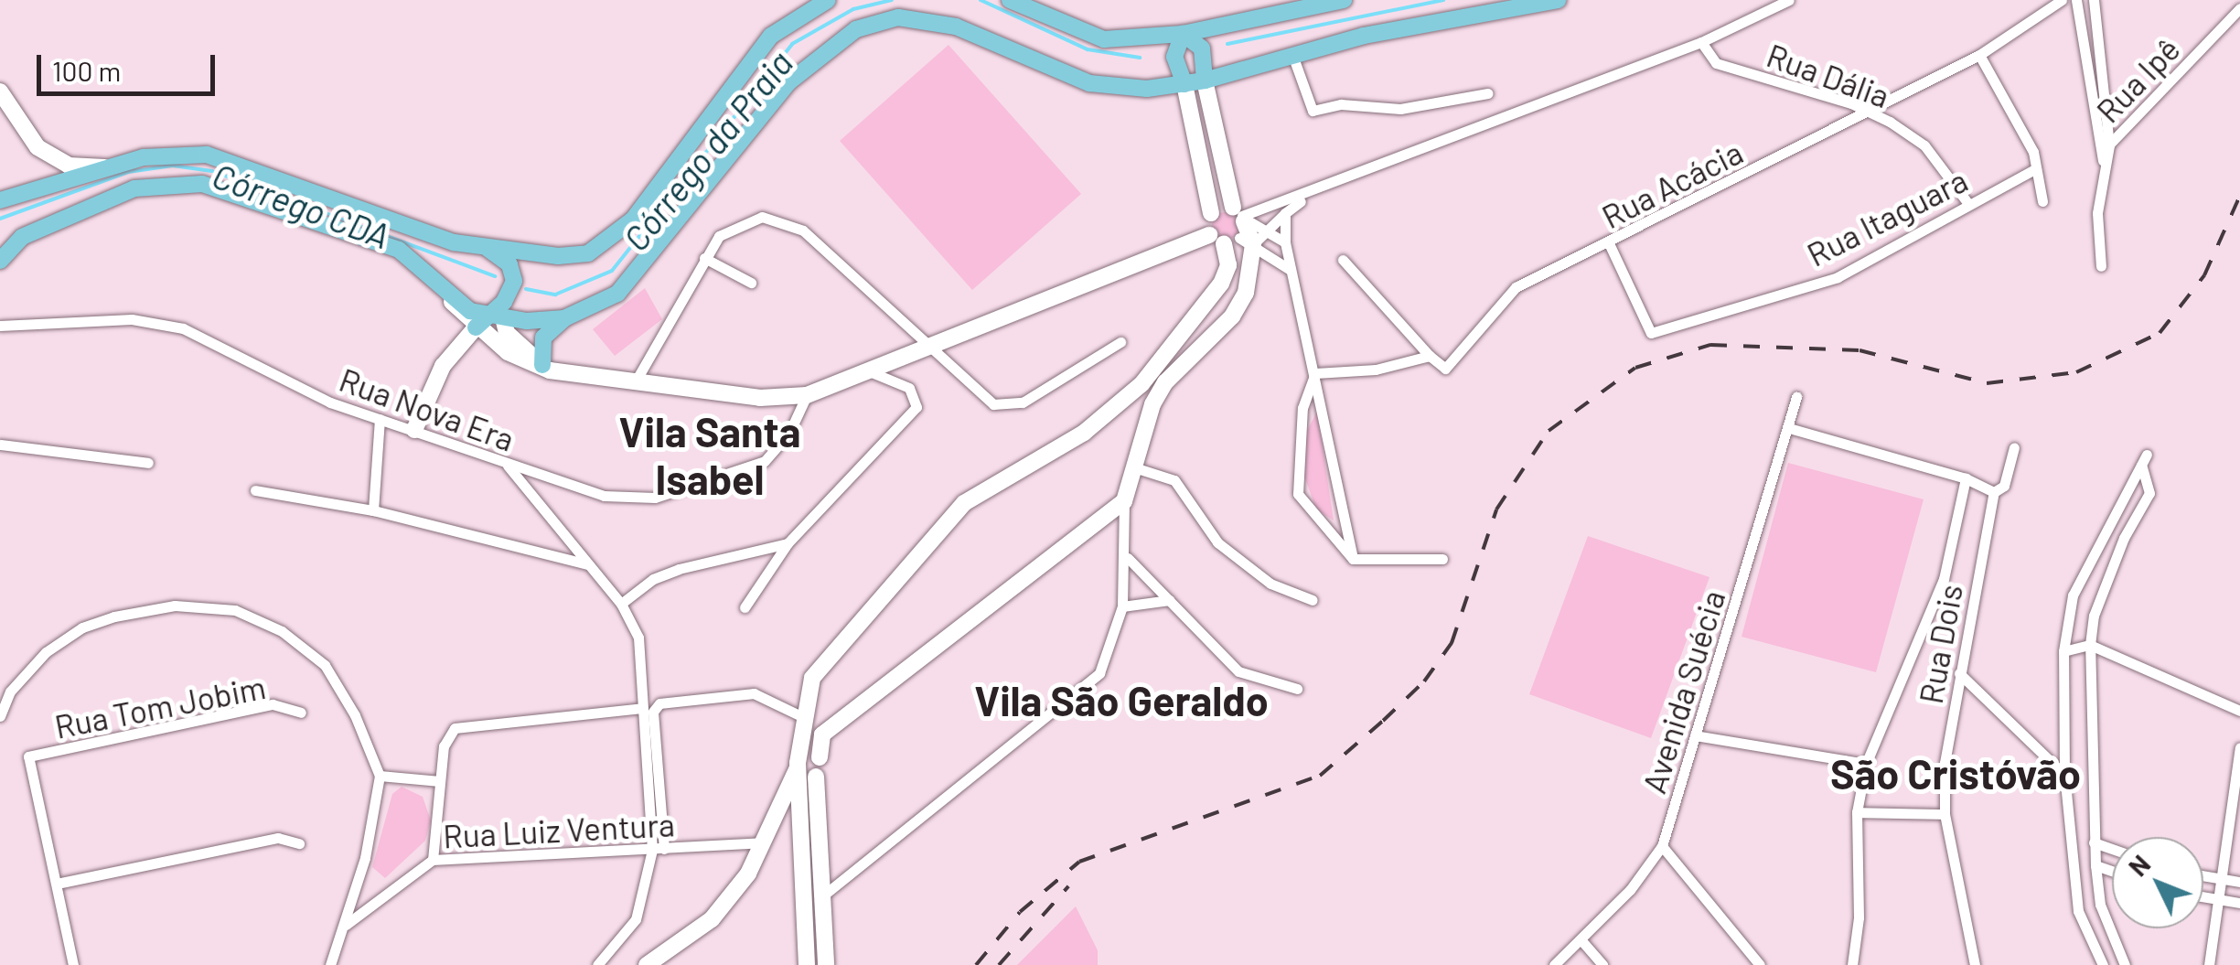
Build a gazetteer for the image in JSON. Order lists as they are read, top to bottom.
{
  "streets": {
    "street": [
      "Rua Dália",
      "Rua Ipê",
      "Rua Acácia",
      "Rua Itaguara",
      "Rua Nova Era",
      "Rua Dois",
      "Avenida Suécia",
      "Rua Tom Jobim",
      "Rua Luiz Ventura"
    ]
  },
  "crossings": [
    ["Rua Dália", "Rua Acácia"],
    ["Rua Dália", "Rua Itaguara"],
    ["Rua Acácia", "Rua Itaguara"]
  ],
  "districts": ["Vila Santa Isabel", "Vila São Geraldo", "São Cristóvão"],
  "water": ["Córrego da Praia", "Córrego CDA"],
  "scale_bar": "100 m",
  "north": "top left"
}
